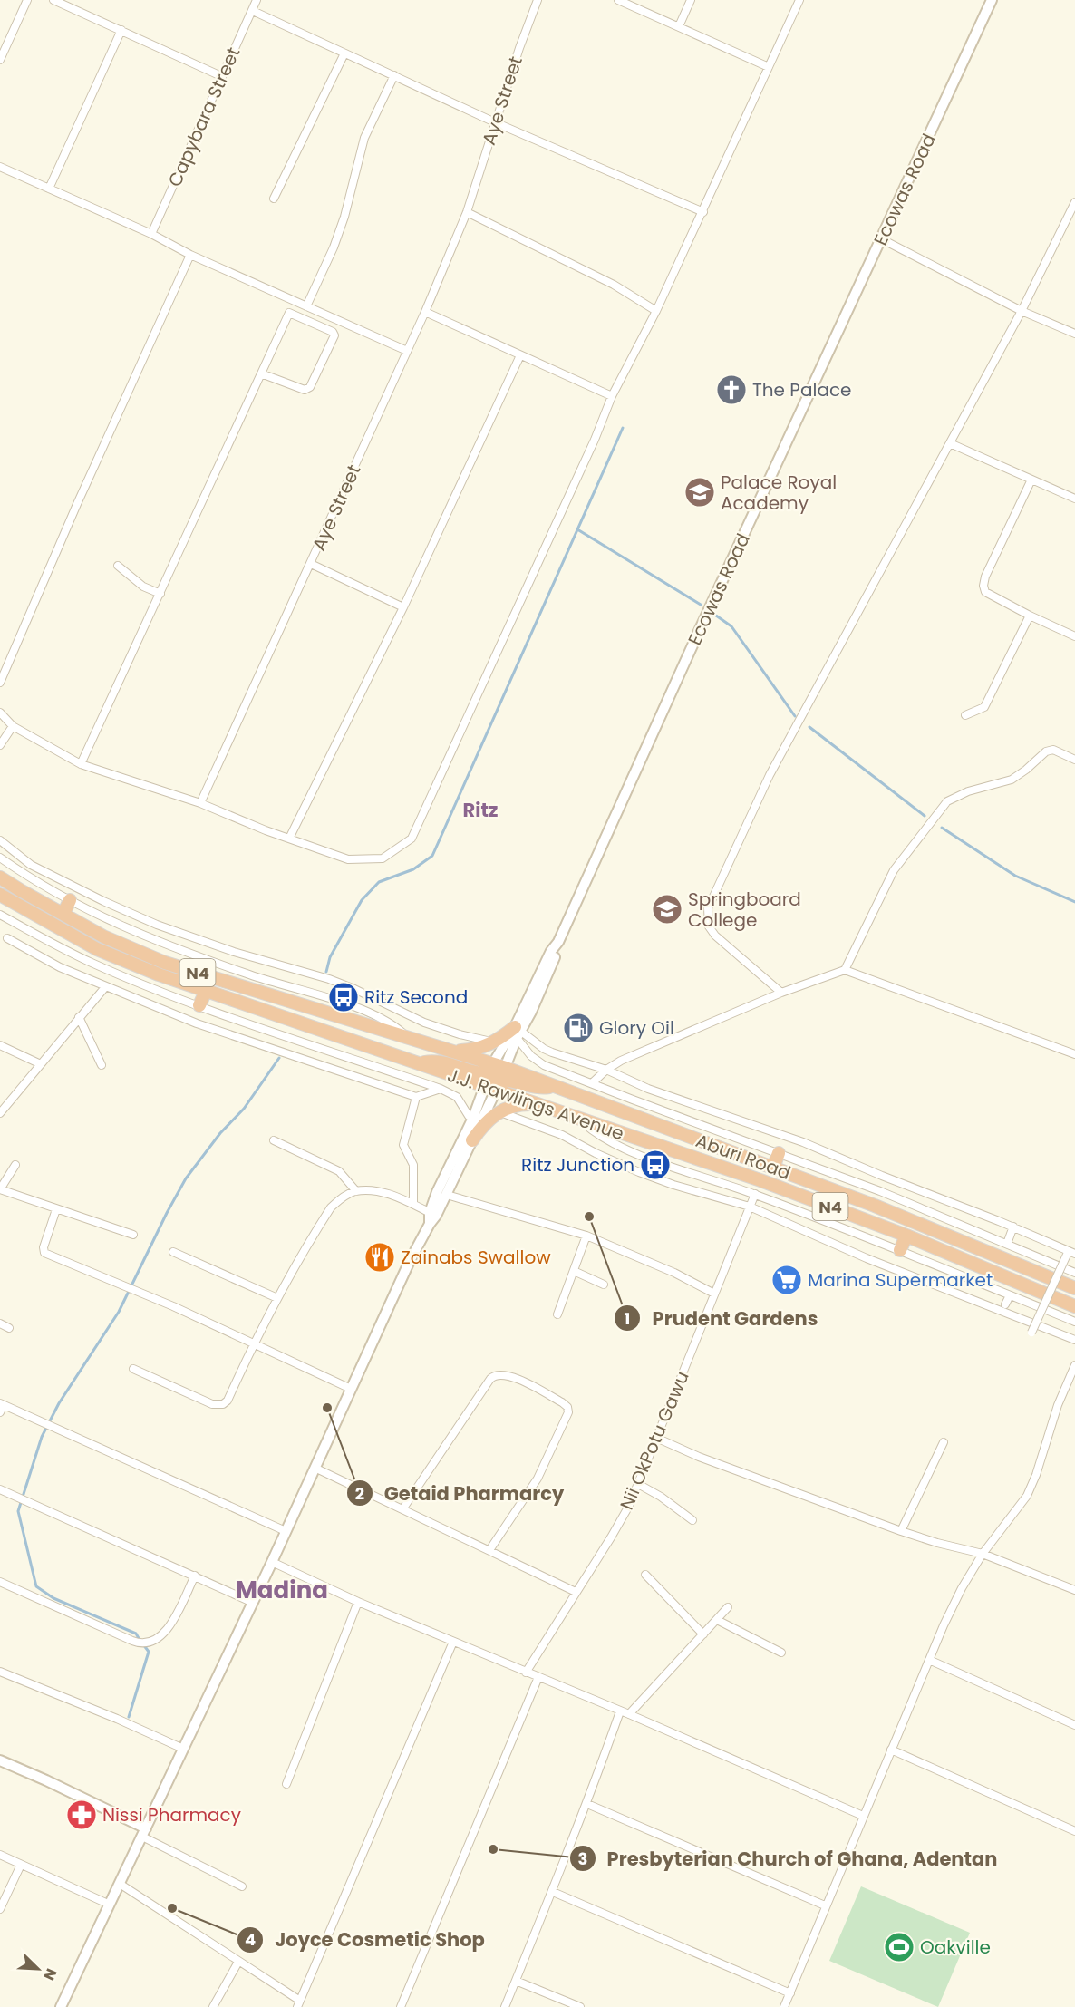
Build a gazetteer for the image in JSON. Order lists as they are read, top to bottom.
{
  "streets": {
    "highway": ["N4", "J.J. Rawlings Avenue", "Aburi Road"],
    "street": [
      "Aye Street",
      "Capybara Street",
      "Ecowas Road",
      "Nii OkPotu Gawu"
    ]
  },
  "crossings": [
    ["Ecowas Road", "J.J. Rawlings Avenue"],
    ["Ecowas Road", "Aburi Road"],
    ["N4", "Aburi Road"],
    ["J.J. Rawlings Avenue", "Aburi Road"]
  ],
  "districts": ["Ritz", "Madina"],
  "places": {
    "church": ["The Palace"],
    "school or university": ["Palace Royal Academy", "Springboard College"],
    "bus stop": ["Ritz Second", "Ritz Junction"],
    "fuel station": ["Glory Oil"],
    "other": [
      "Prudent Gardens",
      "Getaid Pharmarcy",
      "Presbyterian Church of Ghana, Adentan",
      "Joyce Cosmetic Shop"
    ],
    "restaurant": ["Zainabs Swallow"],
    "supermarket": ["Marina Supermarket"],
    "pharmacy": ["Nissi Pharmacy"],
    "sports": ["Oakville"]
  },
  "north": "bottom right"
}
